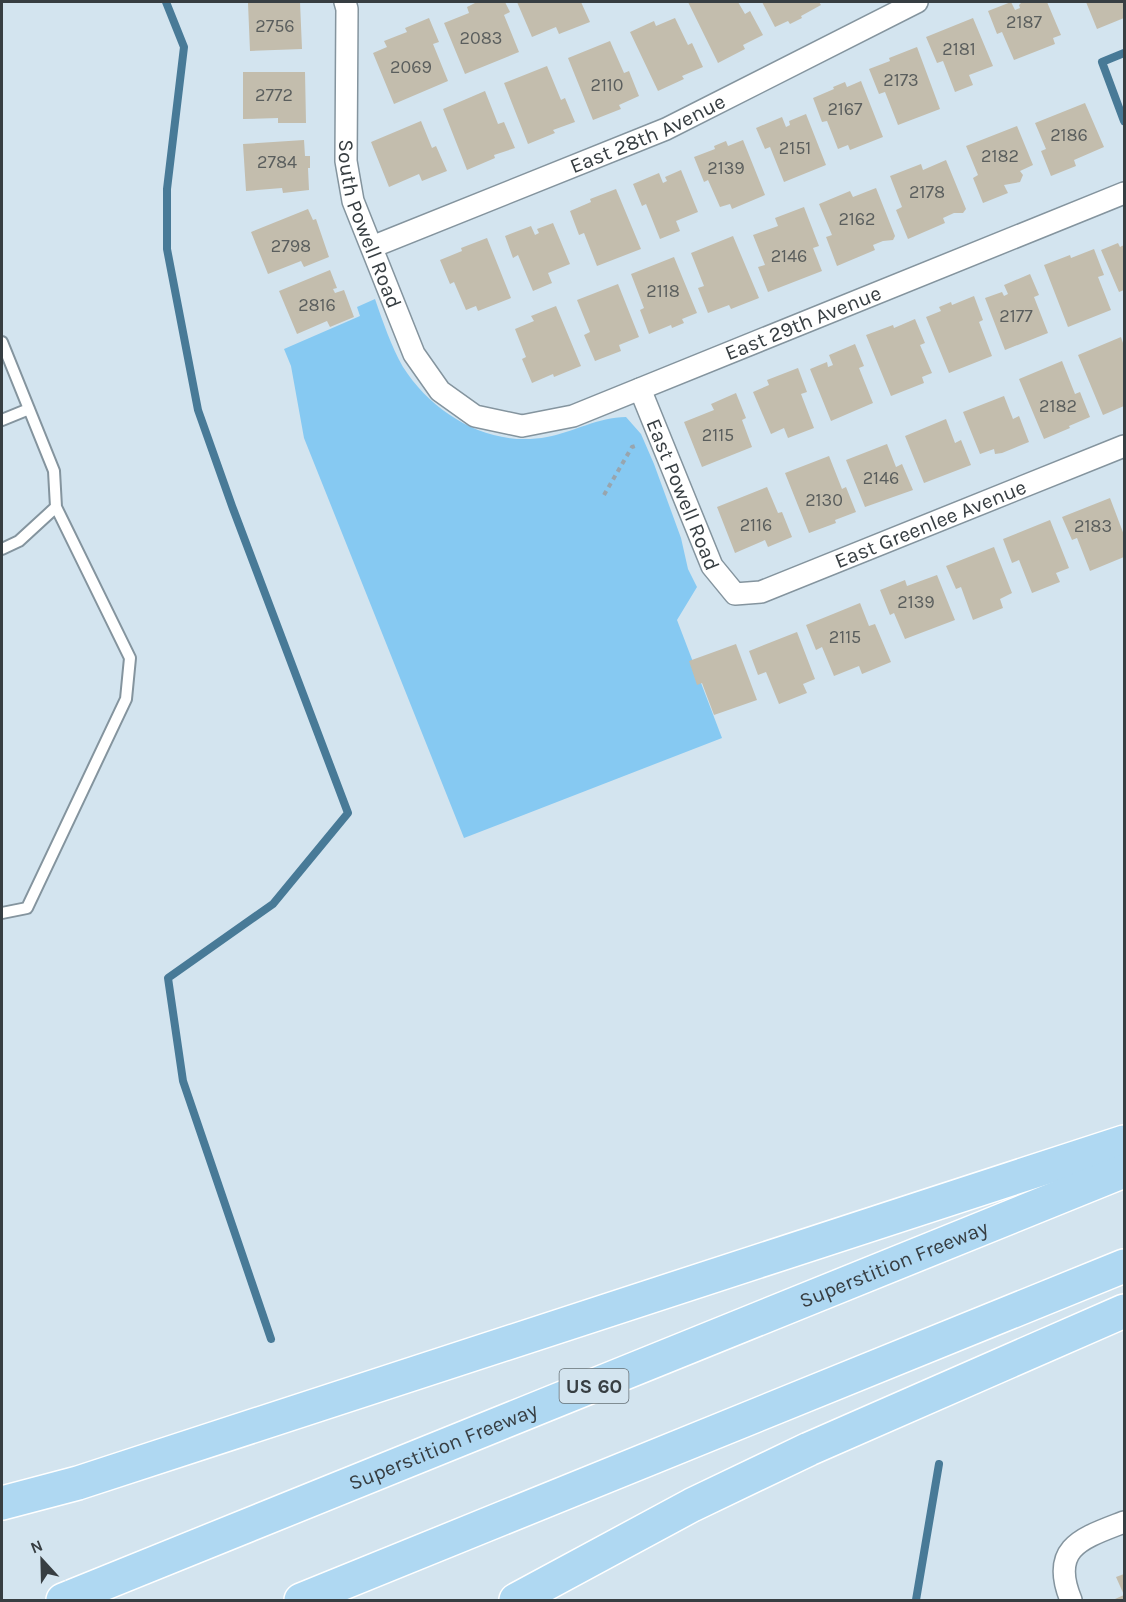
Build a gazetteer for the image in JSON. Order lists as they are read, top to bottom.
{
  "streets": {
    "highway": ["Superstition Freeway", "US 60"],
    "street": [
      "East 28th Avenue",
      "South Powell Road",
      "East 29th Avenue",
      "East Powell Road",
      "East Greenlee Avenue"
    ]
  },
  "crossings": [
    ["East 28th Avenue", "South Powell Road"],
    ["South Powell Road", "East 29th Avenue"],
    ["East 29th Avenue", "East Powell Road"],
    ["East Powell Road", "East Greenlee Avenue"]
  ],
  "house_numbers": [
    "2187",
    "2756",
    "2083",
    "2181",
    "2069",
    "2173",
    "2110",
    "2772",
    "2167",
    "2186",
    "2151",
    "2182",
    "2784",
    "2139",
    "2178",
    "2162",
    "2798",
    "2146",
    "2118",
    "2816",
    "2177",
    "2182",
    "2115",
    "2146",
    "2130",
    "2116",
    "2183",
    "2139",
    "2115"
  ],
  "north": "top"
}
